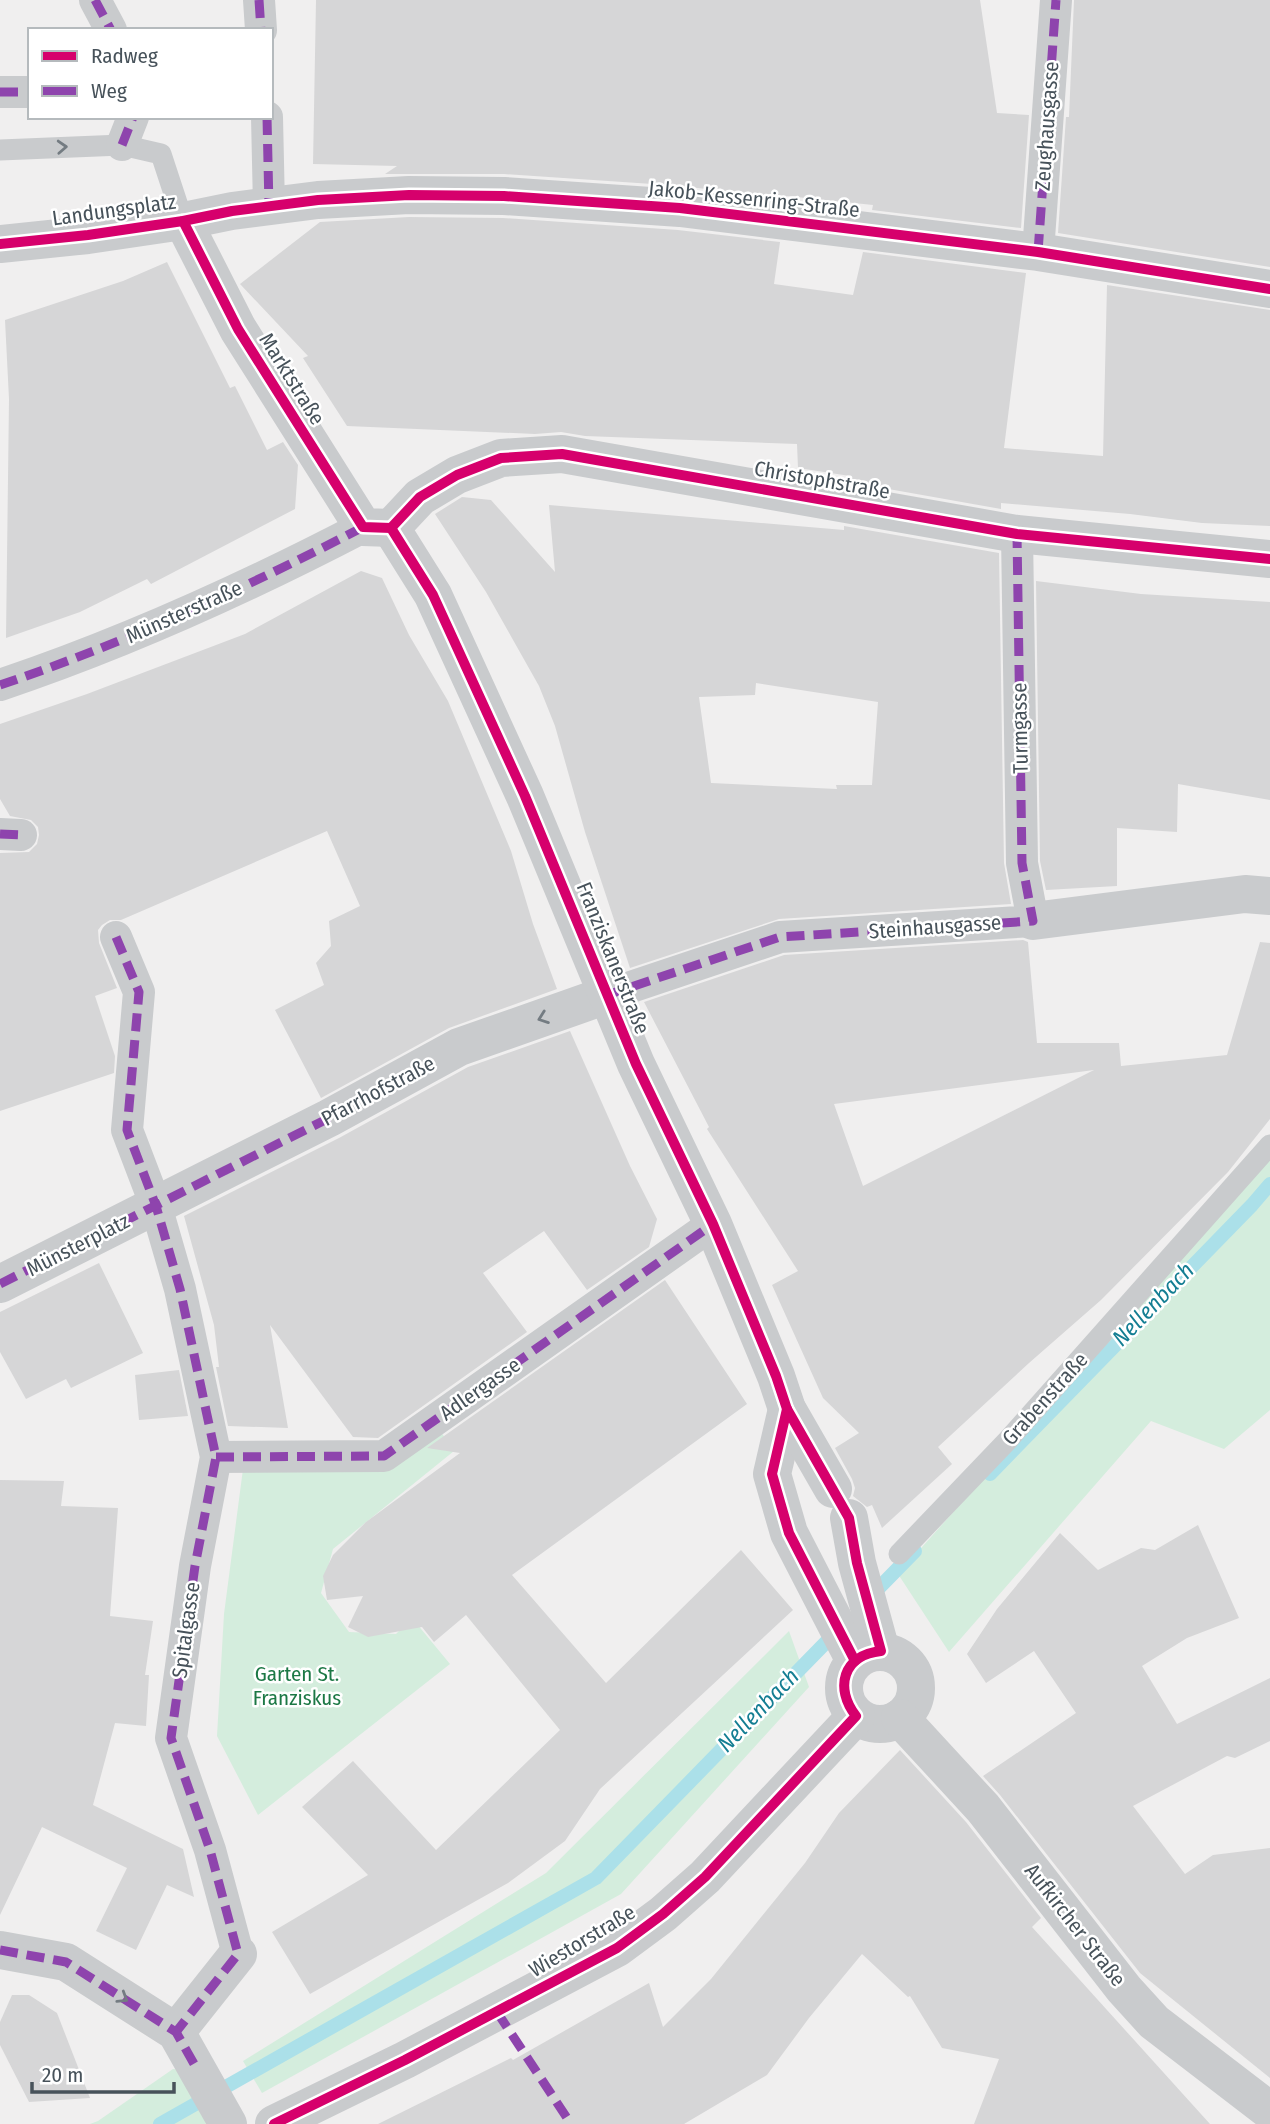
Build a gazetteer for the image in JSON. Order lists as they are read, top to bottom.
{
  "streets": {
    "street": [
      "Zeughausgasse",
      "Jakob-Kessenring-Straße",
      "Landungsplatz",
      "Marktstraße",
      "Christophstraße",
      "Münsterstraße",
      "Turmgasse",
      "Steinhausgasse",
      "Franziskanerstraße",
      "Pfarrhofstraße",
      "Münsterplatz",
      "Adlergasse",
      "Spitalgasse",
      "Aufkircher Straße",
      "Wiestorstraße"
    ],
    "lane": ["Grabenstraße"]
  },
  "crossings": [
    ["Zeughausgasse", "Jakob-Kessenring-Straße"],
    ["Jakob-Kessenring-Straße", "Landungsplatz"],
    ["Landungsplatz", "Marktstraße"],
    ["Marktstraße", "Christophstraße"],
    ["Marktstraße", "Münsterstraße"],
    ["Marktstraße", "Franziskanerstraße"],
    ["Christophstraße", "Münsterstraße"],
    ["Christophstraße", "Turmgasse"],
    ["Christophstraße", "Franziskanerstraße"],
    ["Münsterstraße", "Franziskanerstraße"],
    ["Turmgasse", "Steinhausgasse"],
    ["Steinhausgasse", "Franziskanerstraße"],
    ["Steinhausgasse", "Pfarrhofstraße"],
    ["Franziskanerstraße", "Pfarrhofstraße"],
    ["Franziskanerstraße", "Adlergasse"],
    ["Franziskanerstraße", "Aufkircher Straße"],
    ["Franziskanerstraße", "Wiestorstraße"],
    ["Pfarrhofstraße", "Münsterplatz"],
    ["Pfarrhofstraße", "Spitalgasse"],
    ["Münsterplatz", "Spitalgasse"],
    ["Adlergasse", "Spitalgasse"],
    ["Aufkircher Straße", "Wiestorstraße"]
  ],
  "one_way": ["Pfarrhofstraße"],
  "water": ["Nellenbach"],
  "parks": ["Garten St. Franziskus"],
  "legend": ["Radweg", "Weg"],
  "scale_bar": "20 m"
}
